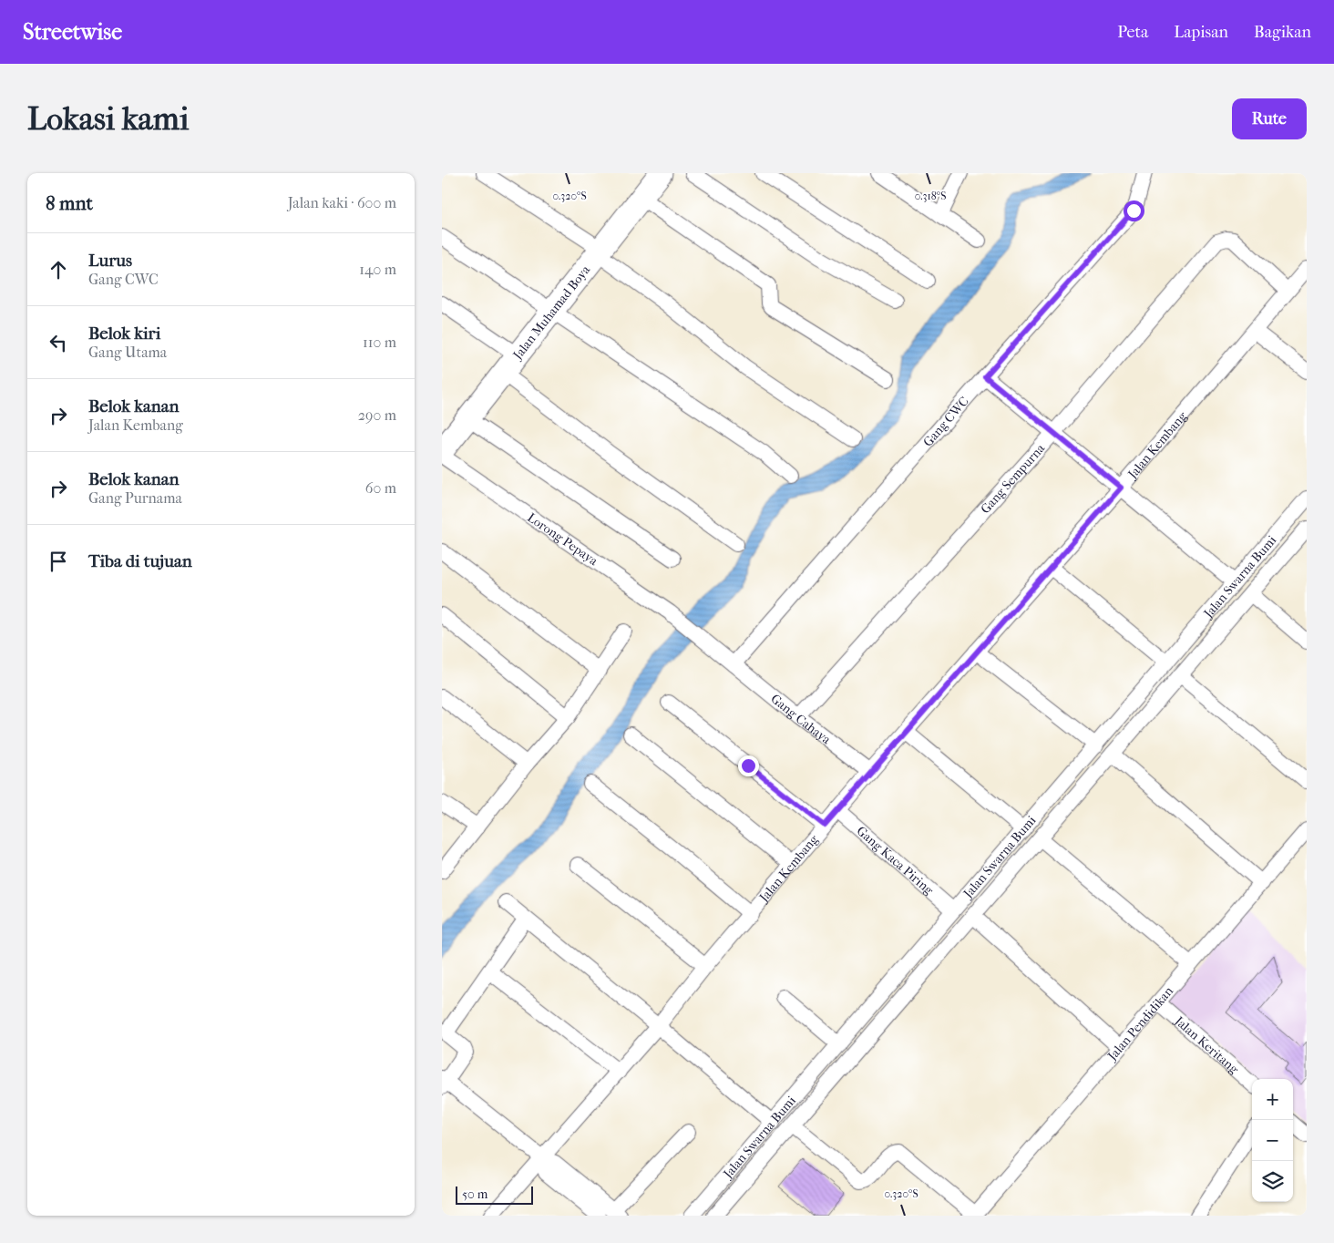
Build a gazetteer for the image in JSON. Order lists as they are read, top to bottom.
{
  "streets": {
    "highway": ["Jalan Muhamad Boya"],
    "street": [
      "Gang CWC",
      "Jalan Kembang",
      "Gang Sempurna",
      "Lorong Pepaya",
      "Jalan Swarna Bumi",
      "Gang Cahaya",
      "Gang Kaca Piring",
      "Jalan Pendidikan",
      "Jalan Keritang"
    ]
  },
  "crossings": [
    ["Gang CWC", "Gang Cahaya"],
    ["Jalan Kembang", "Gang Sempurna"],
    ["Jalan Kembang", "Gang Cahaya"],
    ["Jalan Kembang", "Gang Kaca Piring"],
    ["Gang Sempurna", "Gang Cahaya"],
    ["Lorong Pepaya", "Gang Cahaya"],
    ["Jalan Swarna Bumi", "Gang Kaca Piring"],
    ["Jalan Pendidikan", "Jalan Keritang"]
  ],
  "scale_bar": "50 m",
  "page": {
    "header": "Streetwise",
    "nav": ["Peta", "Lapisan", "Bagikan"],
    "buttons": "Rute",
    "title": "Lokasi kami",
    "heading": ["8 mnt", "Jalan kaki · 600 m"],
    "list": [
      ["Lurus", "Gang CWC", "140 m"],
      ["Belok kiri", "Gang Utama", "110 m"],
      ["Belok kanan", "Jalan Kembang", "290 m"],
      ["Belok kanan", "Gang Purnama", "60 m"],
      "Tiba di tujuan"
    ],
    "map_buttons": ["+", "−"],
    "scale": "50 m"
  },
  "coordinates": ["0.320°S", "0.318°S"]
}
